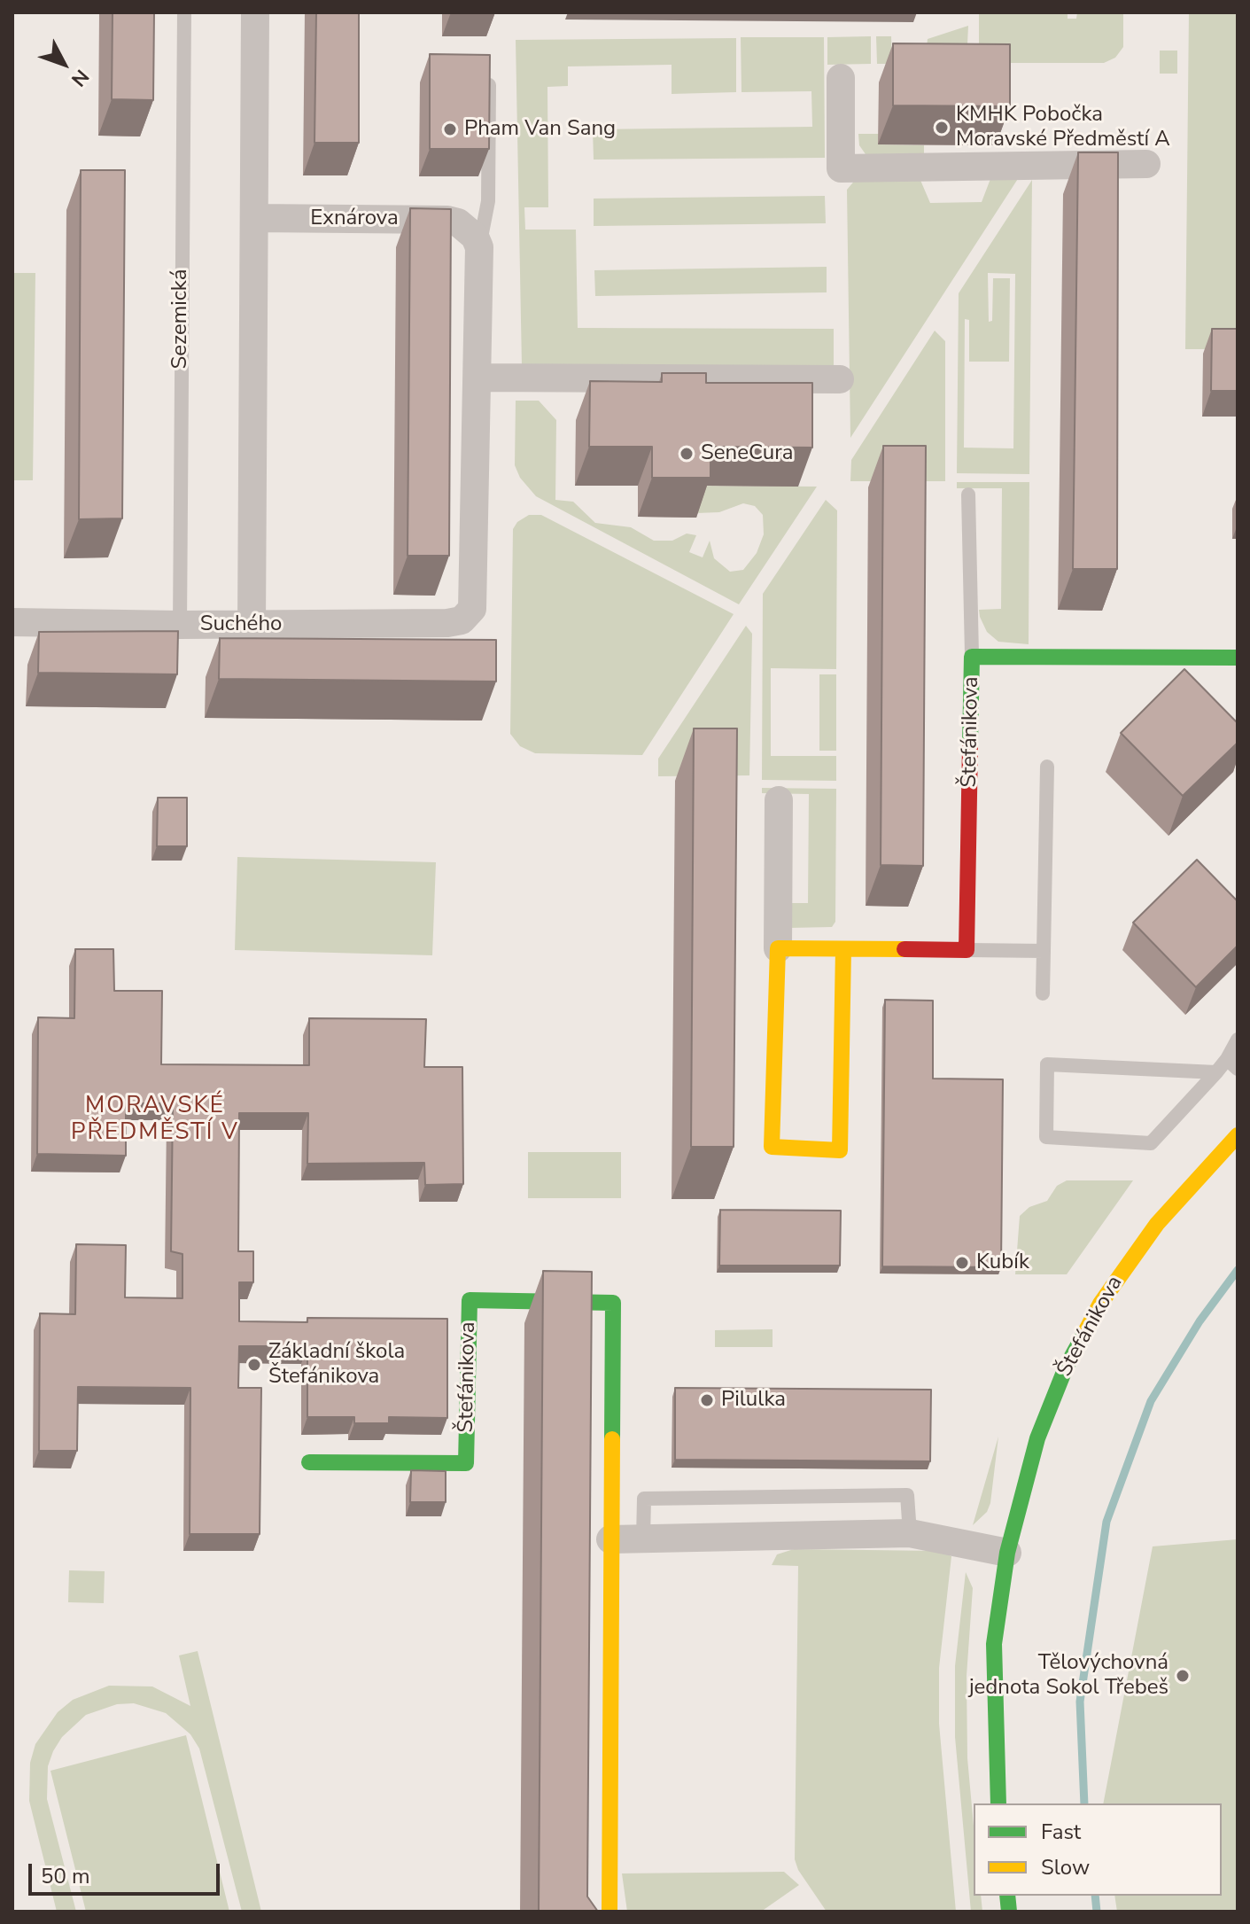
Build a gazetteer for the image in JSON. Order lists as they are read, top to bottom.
{
  "streets": {
    "street": ["Exnárova", "Suchého", "Štefánikova"],
    "lane": ["Sezemická"]
  },
  "crossings": [
    ["Sezemická", "Suchého"]
  ],
  "districts": ["MORAVSKÉ PŘEDMĚSTÍ V"],
  "places": [
    "KMHK Pobočka Moravské Předměstí A",
    "Pham Van Sang",
    "SeneCura",
    "Kubík",
    "Základní škola Štefánikova",
    "Pilulka",
    "Tělovýchovná jednota Sokol Třebeš"
  ],
  "legend": ["Fast", "Slow"],
  "scale_bar": "50 m",
  "north": "bottom right"
}
